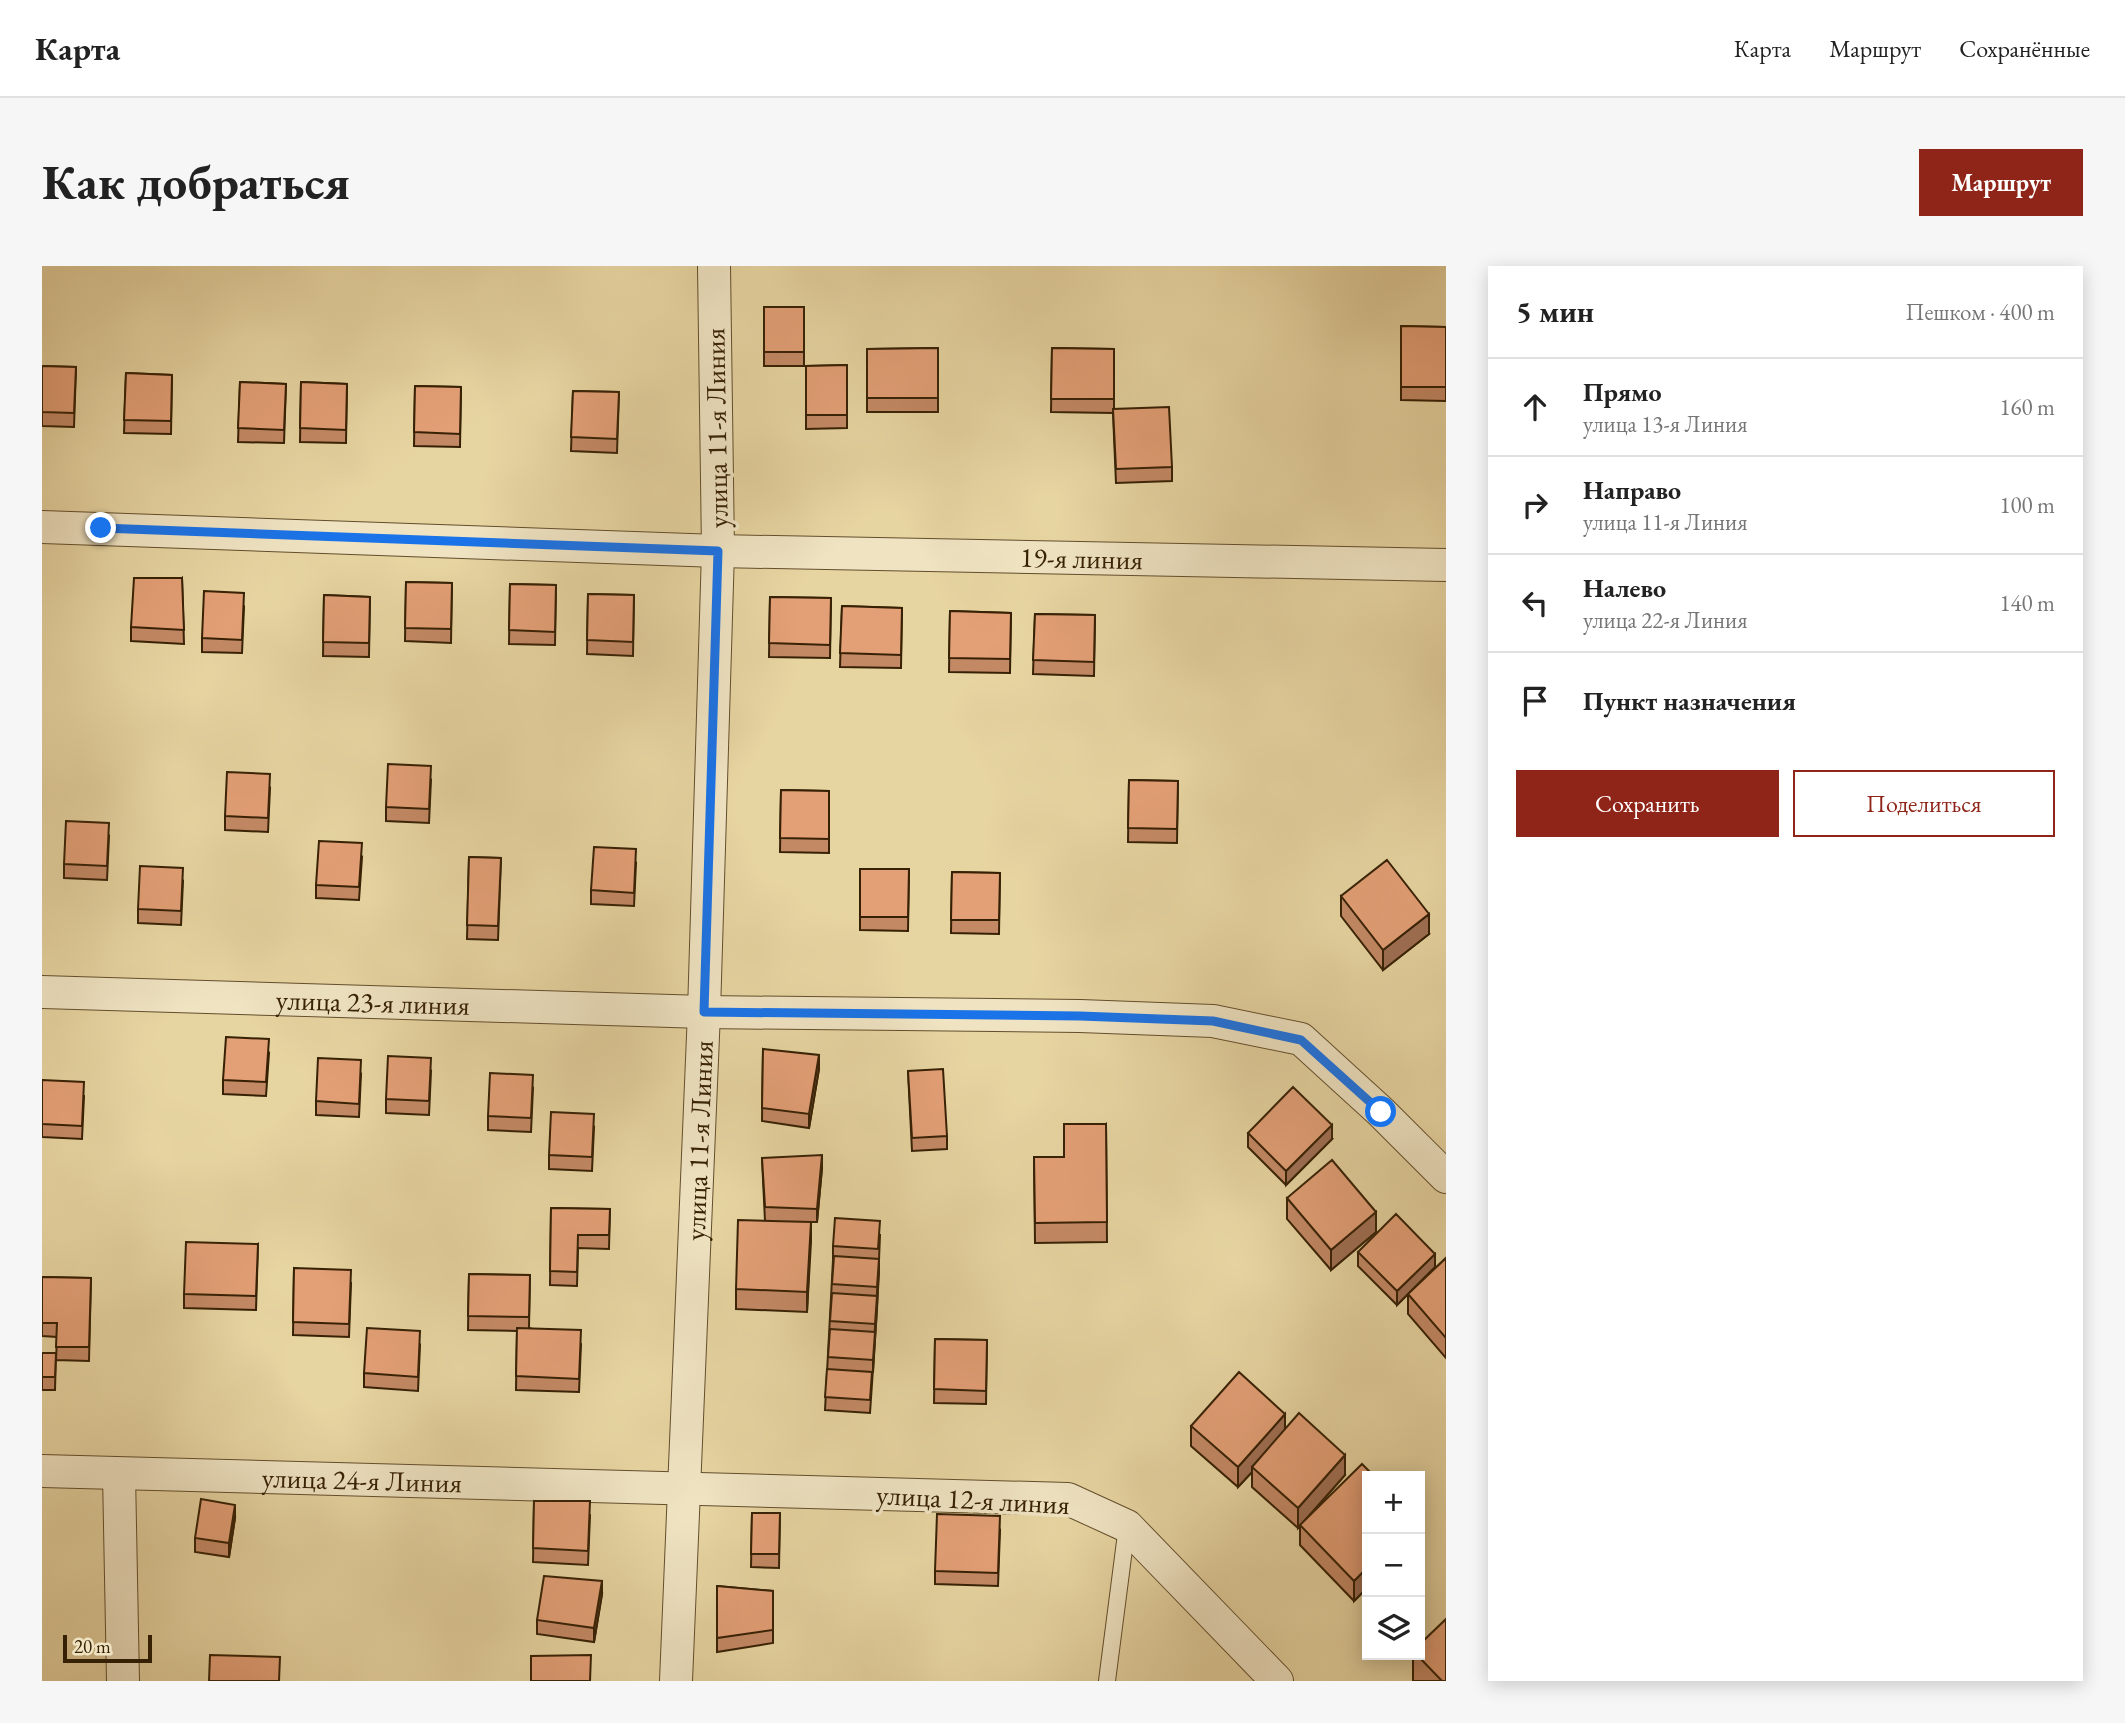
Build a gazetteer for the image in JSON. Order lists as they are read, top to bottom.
{
  "streets": {
    "street": [
      "улица 11-я Линия",
      "19-я линия",
      "улица 23-я линия",
      "улица 24-я Линия",
      "улица 12-я линия"
    ]
  },
  "crossings": [
    ["улица 11-я Линия", "19-я линия"],
    ["улица 11-я Линия", "улица 23-я линия"],
    ["улица 11-я Линия", "улица 24-я Линия"],
    ["улица 11-я Линия", "улица 12-я линия"],
    ["улица 24-я Линия", "улица 12-я линия"]
  ],
  "scale_bar": "20 m",
  "page": {
    "header": "Карта",
    "nav": ["Карта", "Маршрут", "Сохранённые"],
    "buttons": [
      "Маршрут",
      ["Сохранить", "Поделиться"]
    ],
    "title": "Как добраться",
    "heading": ["5 мин", "Пешком · 400 m"],
    "list": [
      ["Прямо", "улица 13-я Линия", "160 m"],
      ["Направо", "улица 11-я Линия", "100 m"],
      ["Налево", "улица 22-я Линия", "140 m"],
      "Пункт назначения"
    ],
    "map_buttons": ["+", "−"],
    "scale": "20 m"
  }
}
